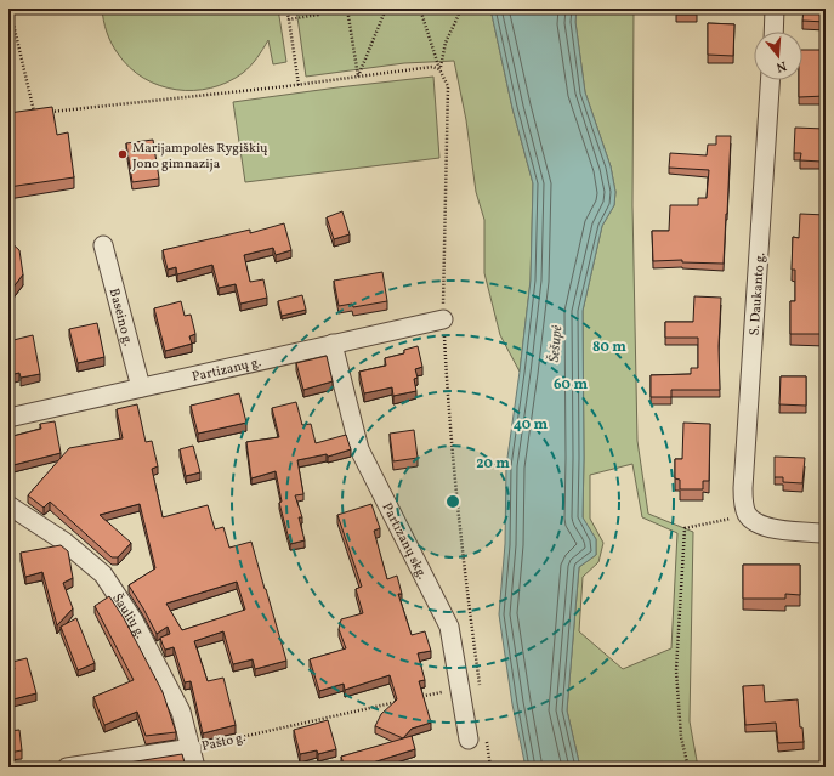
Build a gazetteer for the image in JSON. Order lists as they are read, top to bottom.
{
  "streets": {
    "street": [
      "S. Daukanto g.",
      "Baseino g.",
      "Partizanų g.",
      "Partizanų skg.",
      "Šaulių g.",
      "Pašto g."
    ]
  },
  "crossings": [
    ["Baseino g.", "Partizanų g."],
    ["Partizanų g.", "Partizanų skg."],
    ["Šaulių g.", "Pašto g."]
  ],
  "water": ["Šešupė"],
  "places": ["Marijampolės Rygiškių Jono gimnazija"],
  "north": "bottom",
  "rings": [
    "80 m",
    "60 m",
    "40 m",
    "20 m"
  ]
}
